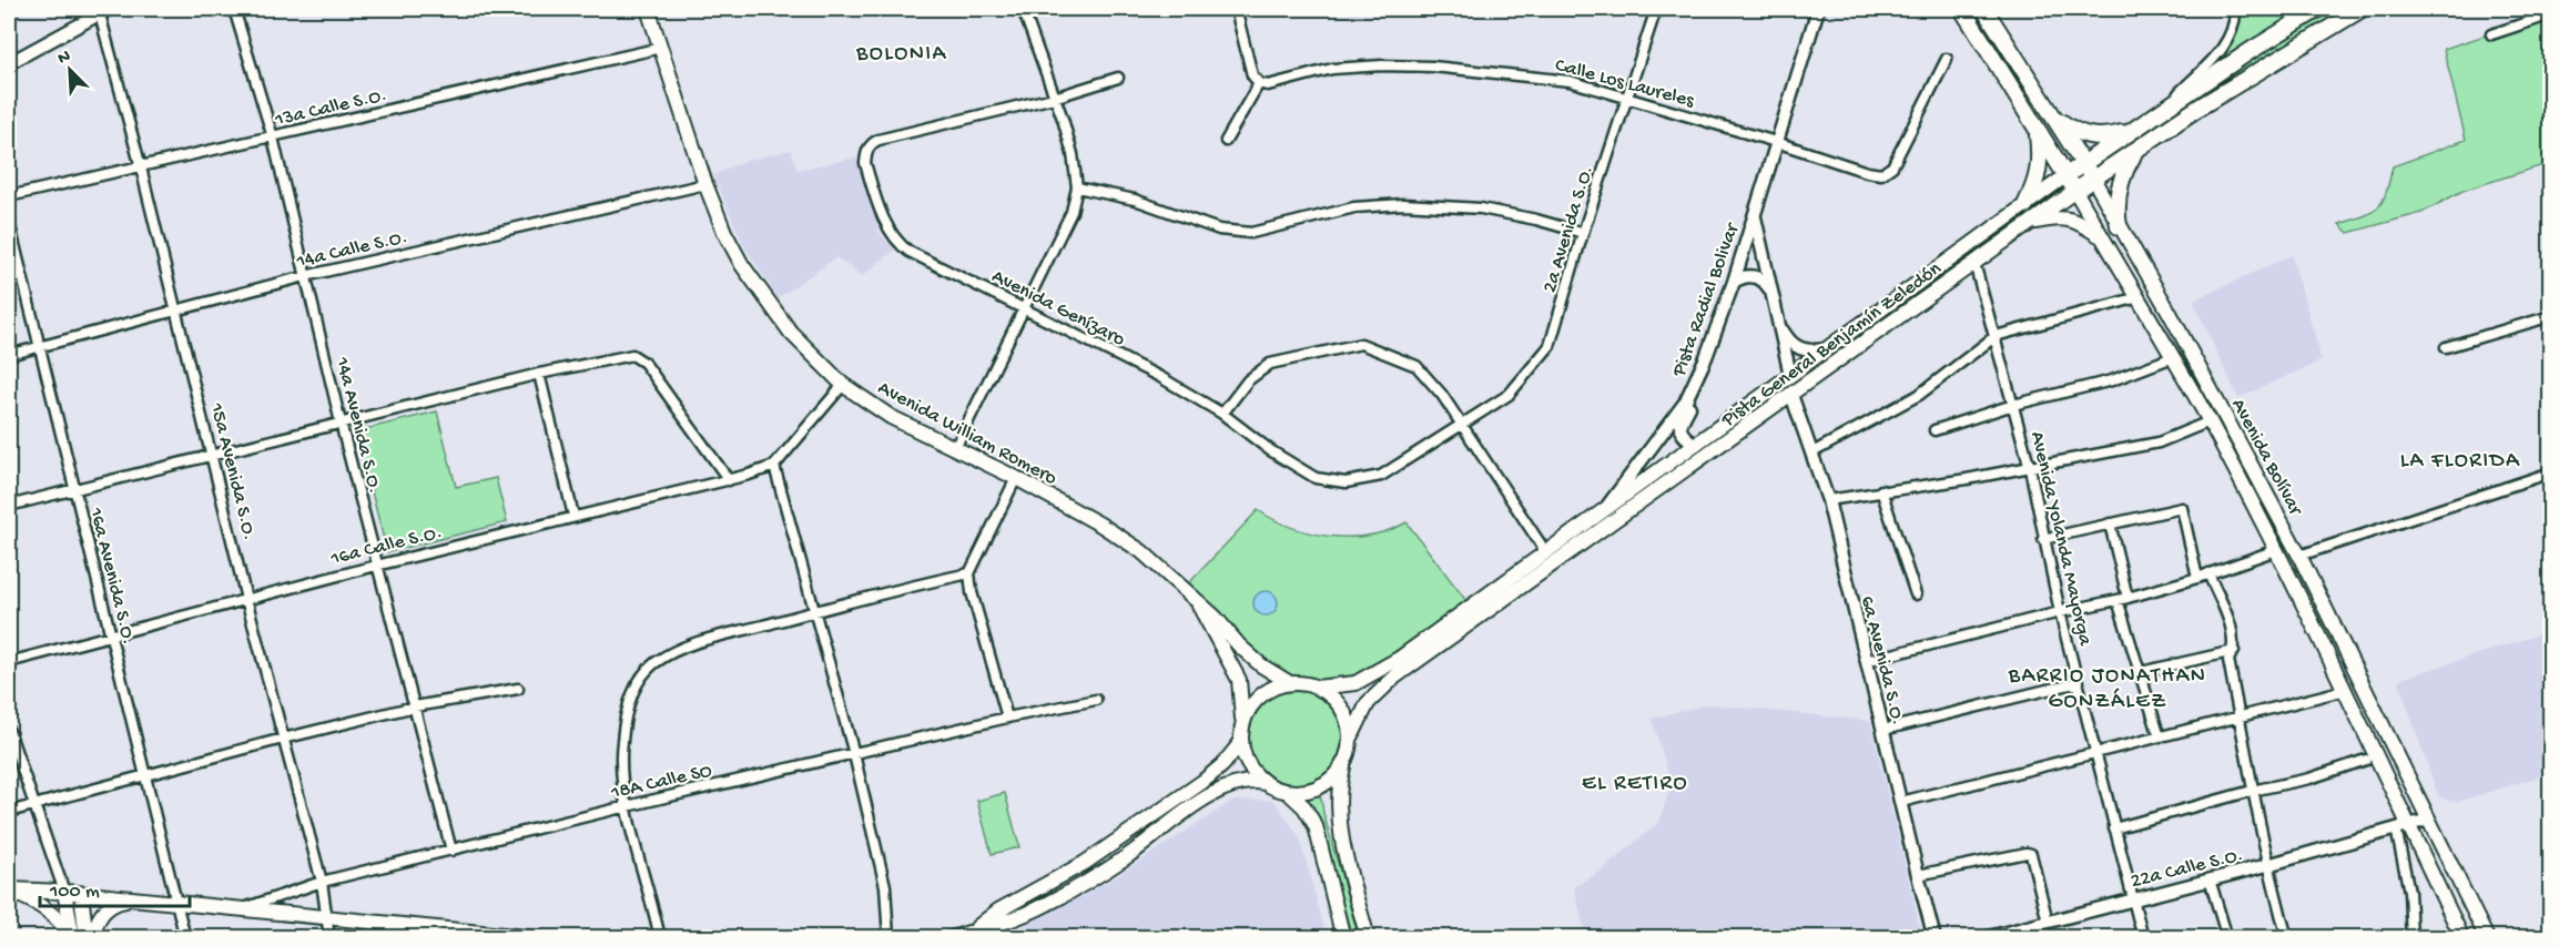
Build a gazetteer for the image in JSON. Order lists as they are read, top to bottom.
{
  "streets": {
    "highway": ["Pista General Benjamín Zeledón", "Avenida Bolívar"],
    "main road": ["Avenida William Romero"],
    "street": [
      "Calle Los Laureles",
      "13a Calle S.O.",
      "2a Avenida S.O.",
      "14a Calle S.O.",
      "Pista Radial Bolivar",
      "Avenida Genízaro",
      "14a Avenida S.O.",
      "15a Avenida S.O.",
      "Avenida Yolanda Mayorga",
      "16a Calle S.O.",
      "16a Avenida S.O.",
      "6a Avenida S.O.",
      "18A Calle SO",
      "22a Calle S.O."
    ]
  },
  "crossings": [
    ["Calle Los Laureles", "2a Avenida S.O."],
    ["13a Calle S.O.", "14a Avenida S.O."],
    ["13a Calle S.O.", "Avenida William Romero"],
    ["13a Calle S.O.", "15a Avenida S.O."],
    ["2a Avenida S.O.", "Avenida Genízaro"],
    ["14a Calle S.O.", "14a Avenida S.O."],
    ["14a Calle S.O.", "Avenida William Romero"],
    ["14a Calle S.O.", "15a Avenida S.O."],
    ["14a Calle S.O.", "16a Avenida S.O."],
    ["Pista Radial Bolivar", "Pista General Benjamín Zeledón"],
    ["Pista General Benjamín Zeledón", "Avenida William Romero"],
    ["Pista General Benjamín Zeledón", "Avenida Bolívar"],
    ["Pista General Benjamín Zeledón", "Avenida Yolanda Mayorga"],
    ["Pista General Benjamín Zeledón", "6a Avenida S.O."],
    ["14a Avenida S.O.", "16a Calle S.O."],
    ["14a Avenida S.O.", "18A Calle SO"],
    ["Avenida Bolívar", "22a Calle S.O."],
    ["15a Avenida S.O.", "16a Calle S.O."],
    ["15a Avenida S.O.", "18A Calle SO"],
    ["Avenida Yolanda Mayorga", "22a Calle S.O."],
    ["16a Calle S.O.", "16a Avenida S.O."]
  ],
  "districts": [
    "BOLONIA",
    "LA FLORIDA",
    "BARRIO JONATHAN GONZÁLEZ",
    "EL RETIRO"
  ],
  "scale_bar": "100 m",
  "north": "top left"
}
